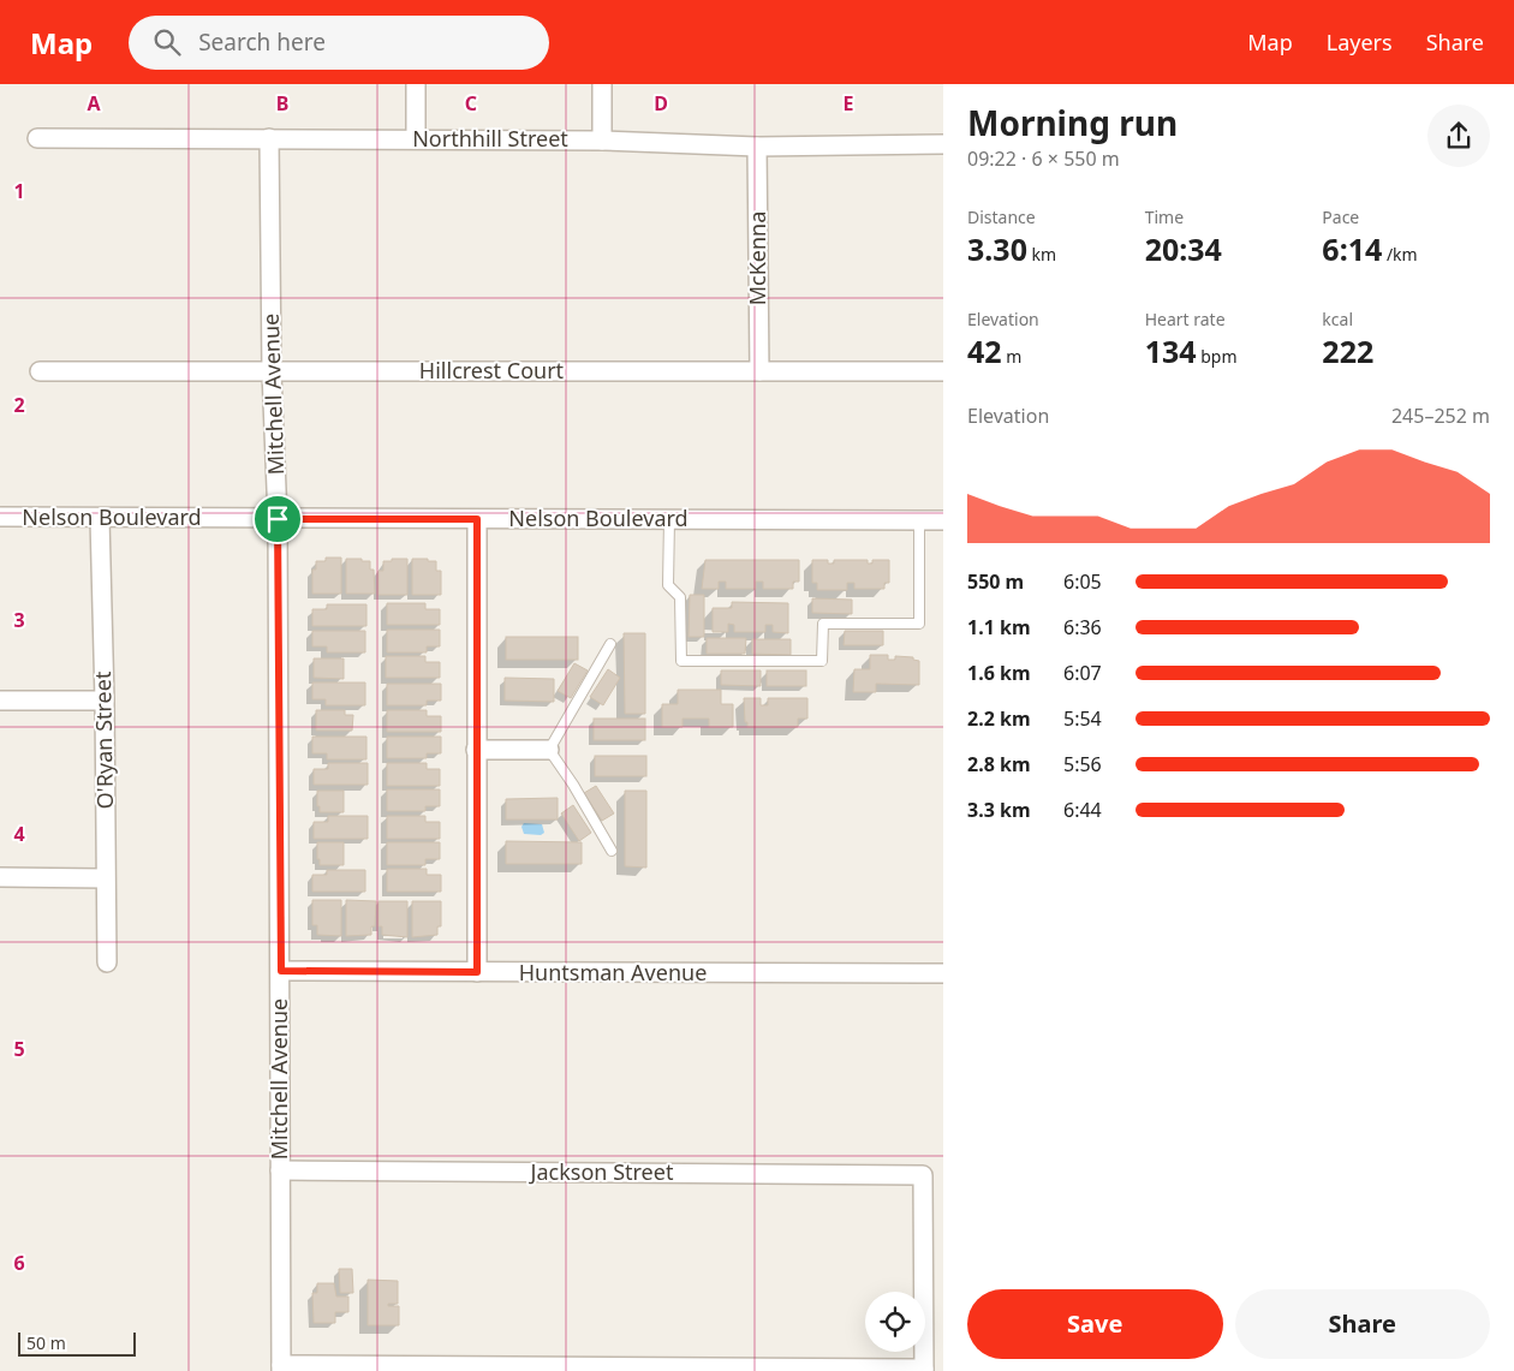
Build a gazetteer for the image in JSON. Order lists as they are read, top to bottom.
{
  "streets": {
    "street": [
      "Northhill Street",
      "McKenna",
      "Hillcrest Court",
      "Mitchell Avenue",
      "Nelson Boulevard",
      "O'Ryan Street",
      "Huntsman Avenue",
      "Jackson Street"
    ]
  },
  "crossings": [
    ["Northhill Street", "McKenna"],
    ["Northhill Street", "Mitchell Avenue"],
    ["McKenna", "Hillcrest Court"],
    ["Hillcrest Court", "Mitchell Avenue"],
    ["Mitchell Avenue", "Nelson Boulevard"],
    ["Mitchell Avenue", "Huntsman Avenue"],
    ["Mitchell Avenue", "Jackson Street"],
    ["Nelson Boulevard", "O'Ryan Street"]
  ],
  "scale_bar": "50 m",
  "page": {
    "header": "Map",
    "search": "Search here",
    "nav": ["Map", "Layers", "Share"],
    "heading": ["Morning run", "09:22 · 6 × 550 m"],
    "stats": [
      ["Distance", "3.30 km"],
      ["Time", "20:34"],
      ["Pace", "6:14 /km"],
      ["Elevation", "42 m"],
      ["Heart rate", "134 bpm"],
      ["kcal", "222"]
    ],
    "chart": ["Elevation", "245–252 m"],
    "list": [
      {
        "name": "550 m",
        "note": "6:05"
      },
      {
        "name": "1.1 km",
        "note": "6:36"
      },
      {
        "name": "1.6 km",
        "note": "6:07"
      },
      {
        "name": "2.2 km",
        "note": "5:54"
      },
      {
        "name": "2.8 km",
        "note": "5:56"
      },
      {
        "name": "3.3 km",
        "note": "6:44"
      }
    ],
    "buttons": ["Save", "Share"],
    "scale": "50 m"
  },
  "grid": {
    "columns": [
      "A",
      "B",
      "C",
      "D",
      "E"
    ],
    "rows": [
      "1",
      "2",
      "3",
      "4",
      "5",
      "6"
    ]
  }
}
